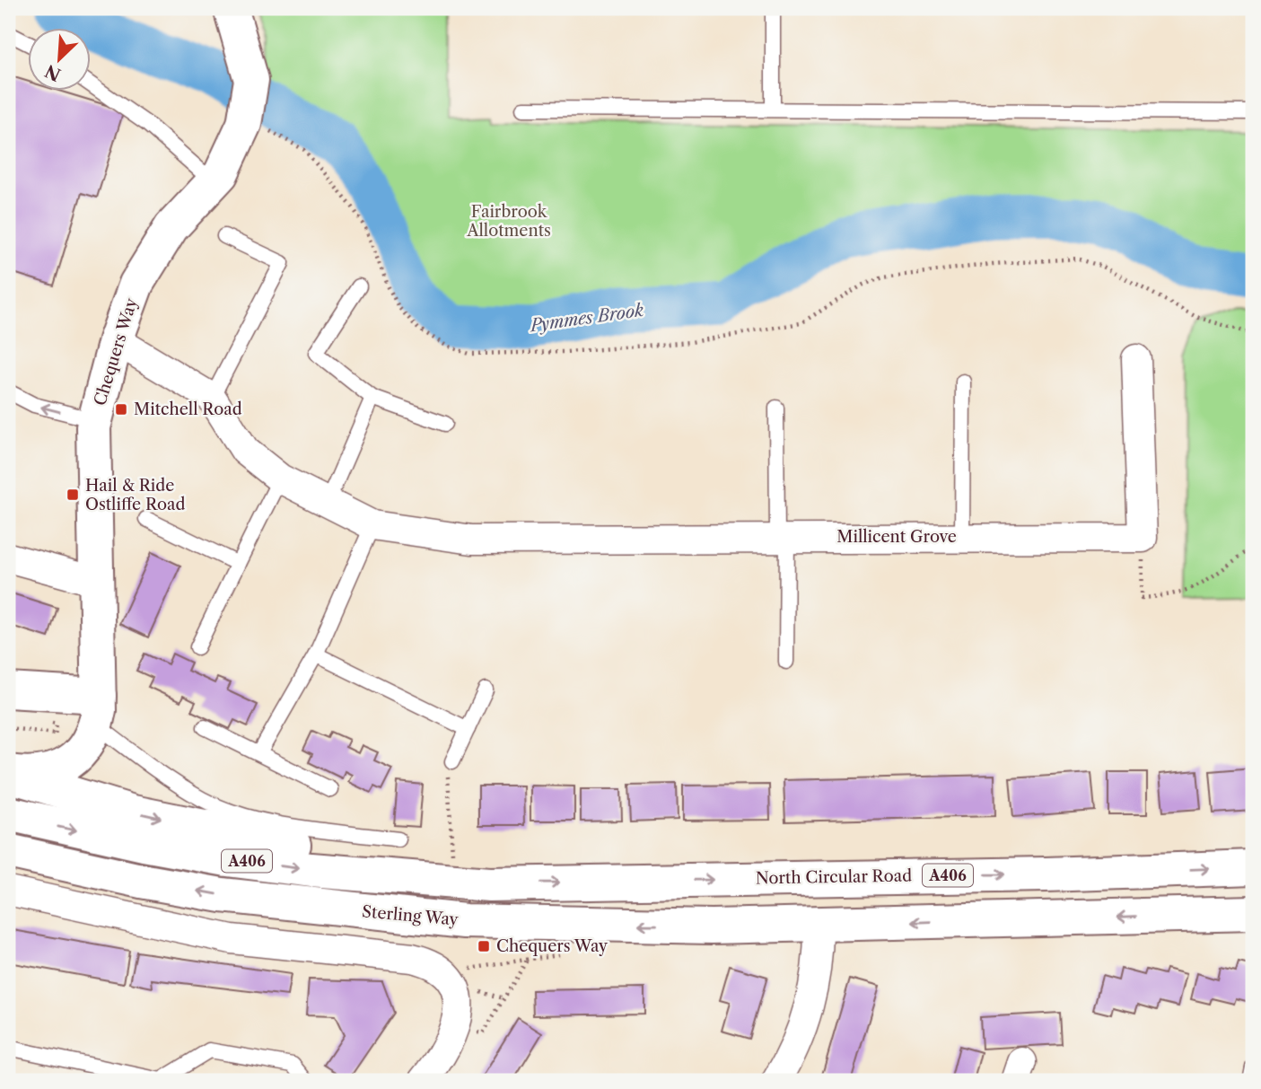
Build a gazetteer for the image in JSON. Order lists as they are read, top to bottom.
{
  "streets": {
    "main road": [
      "Chequers Way",
      "A406",
      "North Circular Road",
      "Sterling Way"
    ],
    "street": ["Millicent Grove"]
  },
  "crossings": [
    ["A406", "North Circular Road"],
    ["A406", "Sterling Way"]
  ],
  "water": ["Pymmes Brook"],
  "parks": ["Fairbrook Allotments"],
  "places": {
    "transit": ["Mitchell Road", "Hail & Ride Ostliffe Road", "Chequers Way"]
  },
  "north": "bottom left"
}
